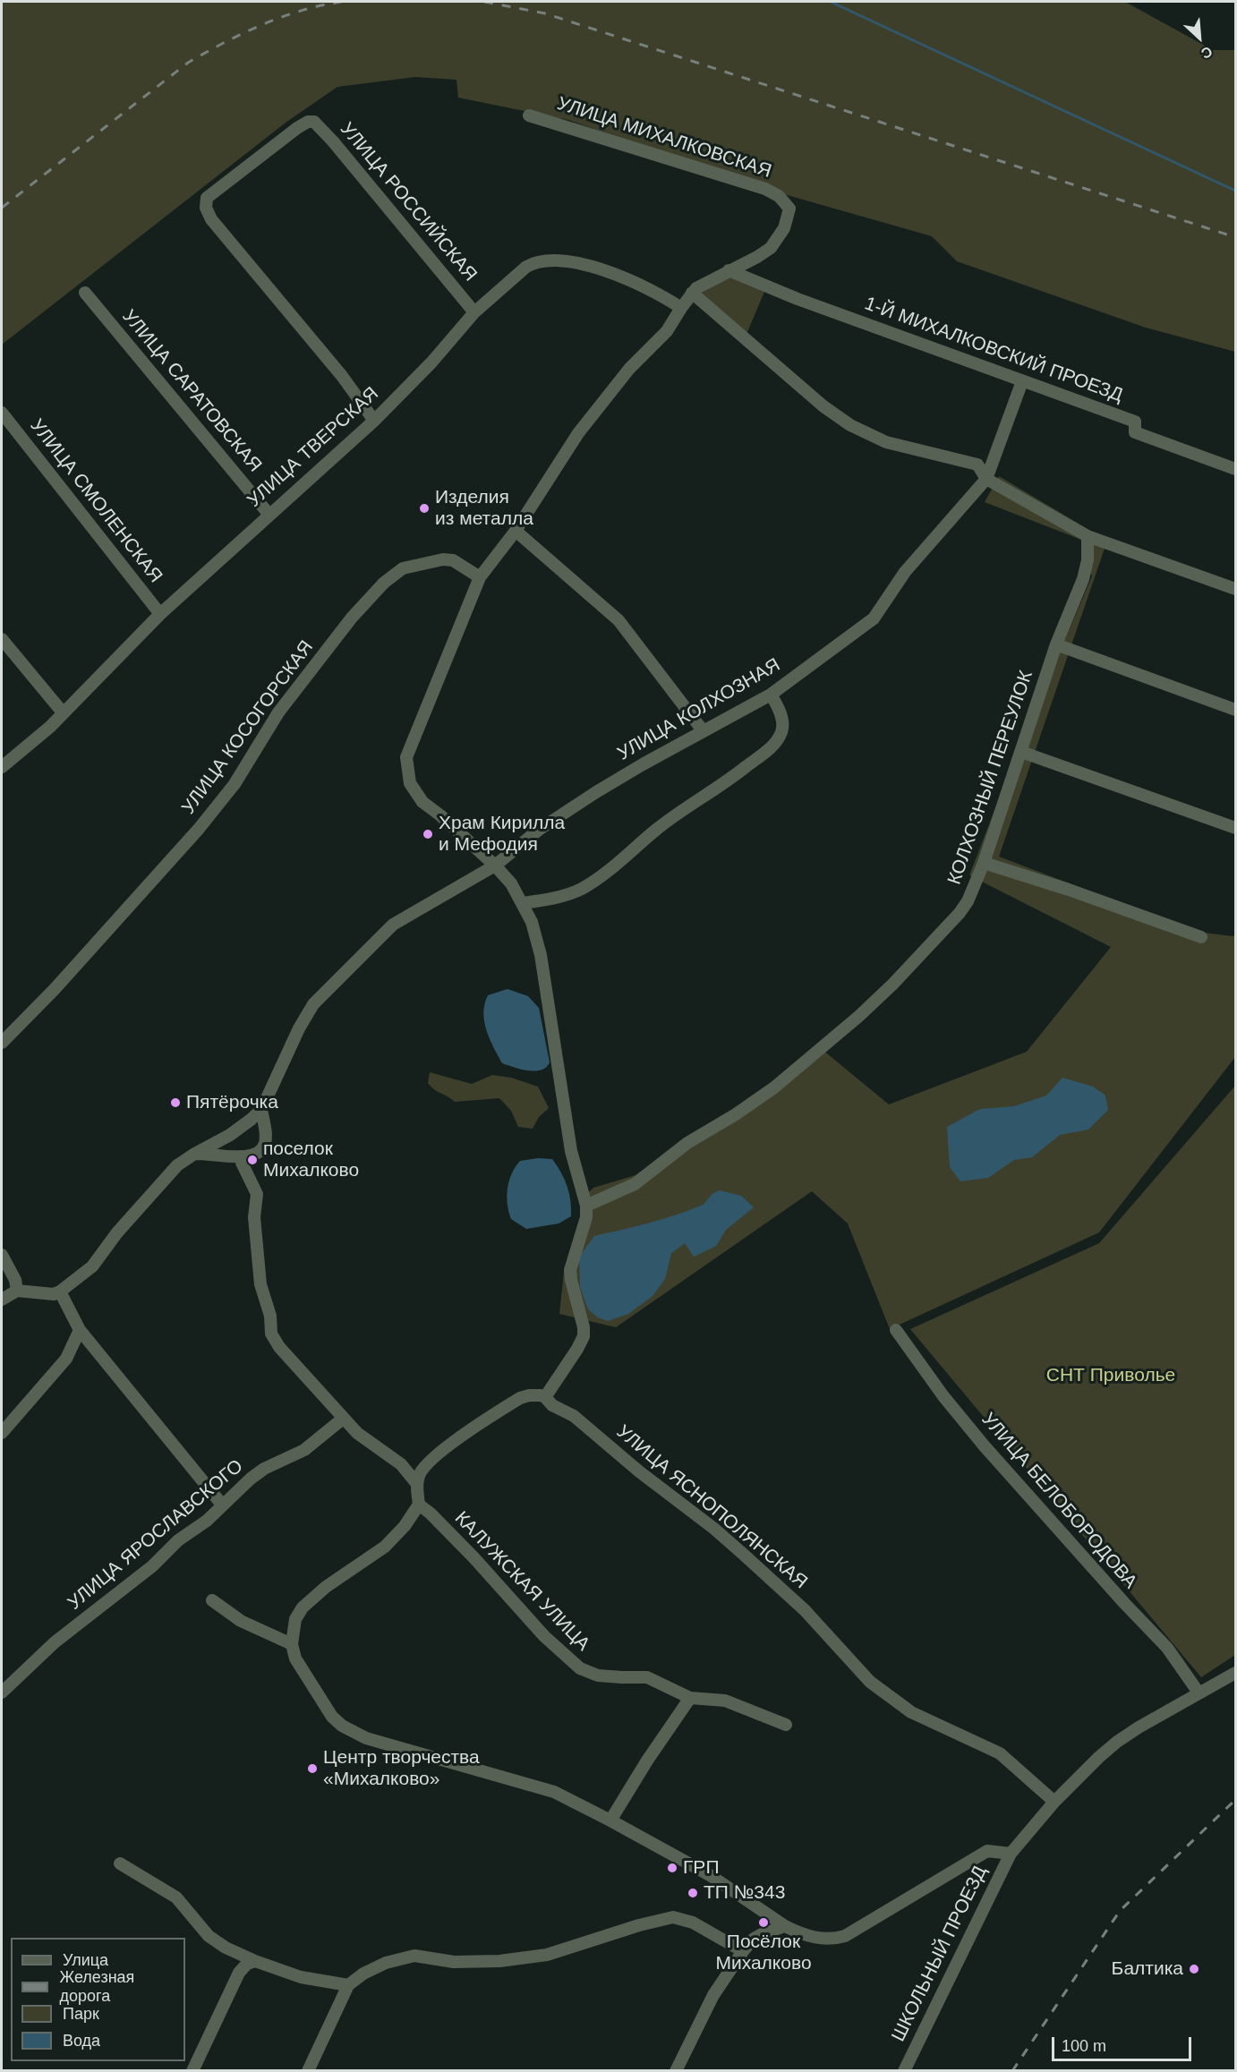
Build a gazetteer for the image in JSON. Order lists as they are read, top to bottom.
{
  "streets": {
    "street": [
      "УЛИЦА МИХАЛКОВСКАЯ",
      "УЛИЦА РОССИЙСКАЯ",
      "1-Й МИХАЛКОВСКИЙ ПРОЕЗД",
      "УЛИЦА САРАТОВСКАЯ",
      "УЛИЦА ТВЕРСКАЯ",
      "УЛИЦА СМОЛЕНСКАЯ",
      "УЛИЦА КОЛХОЗНАЯ",
      "УЛИЦА КОСОГОРСКАЯ",
      "КОЛХОЗНЫЙ ПЕРЕУЛОК",
      "УЛИЦА БЕЛОБОРОДОВА",
      "УЛИЦА ЯСНОПОЛЯНСКАЯ",
      "УЛИЦА ЯРОСЛАВСКОГО",
      "КАЛУЖСКАЯ УЛИЦА",
      "ШКОЛЬНЫЙ ПРОЕЗД"
    ]
  },
  "crossings": [
    ["УЛИЦА МИХАЛКОВСКАЯ", "1-Й МИХАЛКОВСКИЙ ПРОЕЗД"],
    ["УЛИЦА МИХАЛКОВСКАЯ", "УЛИЦА ТВЕРСКАЯ"],
    ["УЛИЦА РОССИЙСКАЯ", "УЛИЦА ТВЕРСКАЯ"],
    ["1-Й МИХАЛКОВСКИЙ ПРОЕЗД", "УЛИЦА КОЛХОЗНАЯ"],
    ["УЛИЦА САРАТОВСКАЯ", "УЛИЦА ТВЕРСКАЯ"],
    ["УЛИЦА ТВЕРСКАЯ", "УЛИЦА СМОЛЕНСКАЯ"],
    ["УЛИЦА БЕЛОБОРОДОВА", "ШКОЛЬНЫЙ ПРОЕЗД"],
    ["УЛИЦА ЯСНОПОЛЯНСКАЯ", "ШКОЛЬНЫЙ ПРОЕЗД"]
  ],
  "parks": ["СНТ Приволье"],
  "places": [
    "Изделия из металла",
    "Храм Кирилла и Мефодия",
    "Пятёрочка",
    "поселок Михалково",
    "Центр творчества «Михалково»",
    "ГРП",
    "ТП №343",
    "Посёлок Михалково",
    "Балтика"
  ],
  "legend": [
    "Улица",
    "Железная дорога",
    "Парк",
    "Вода"
  ],
  "scale_bar": "100 m",
  "north": "bottom right"
}
